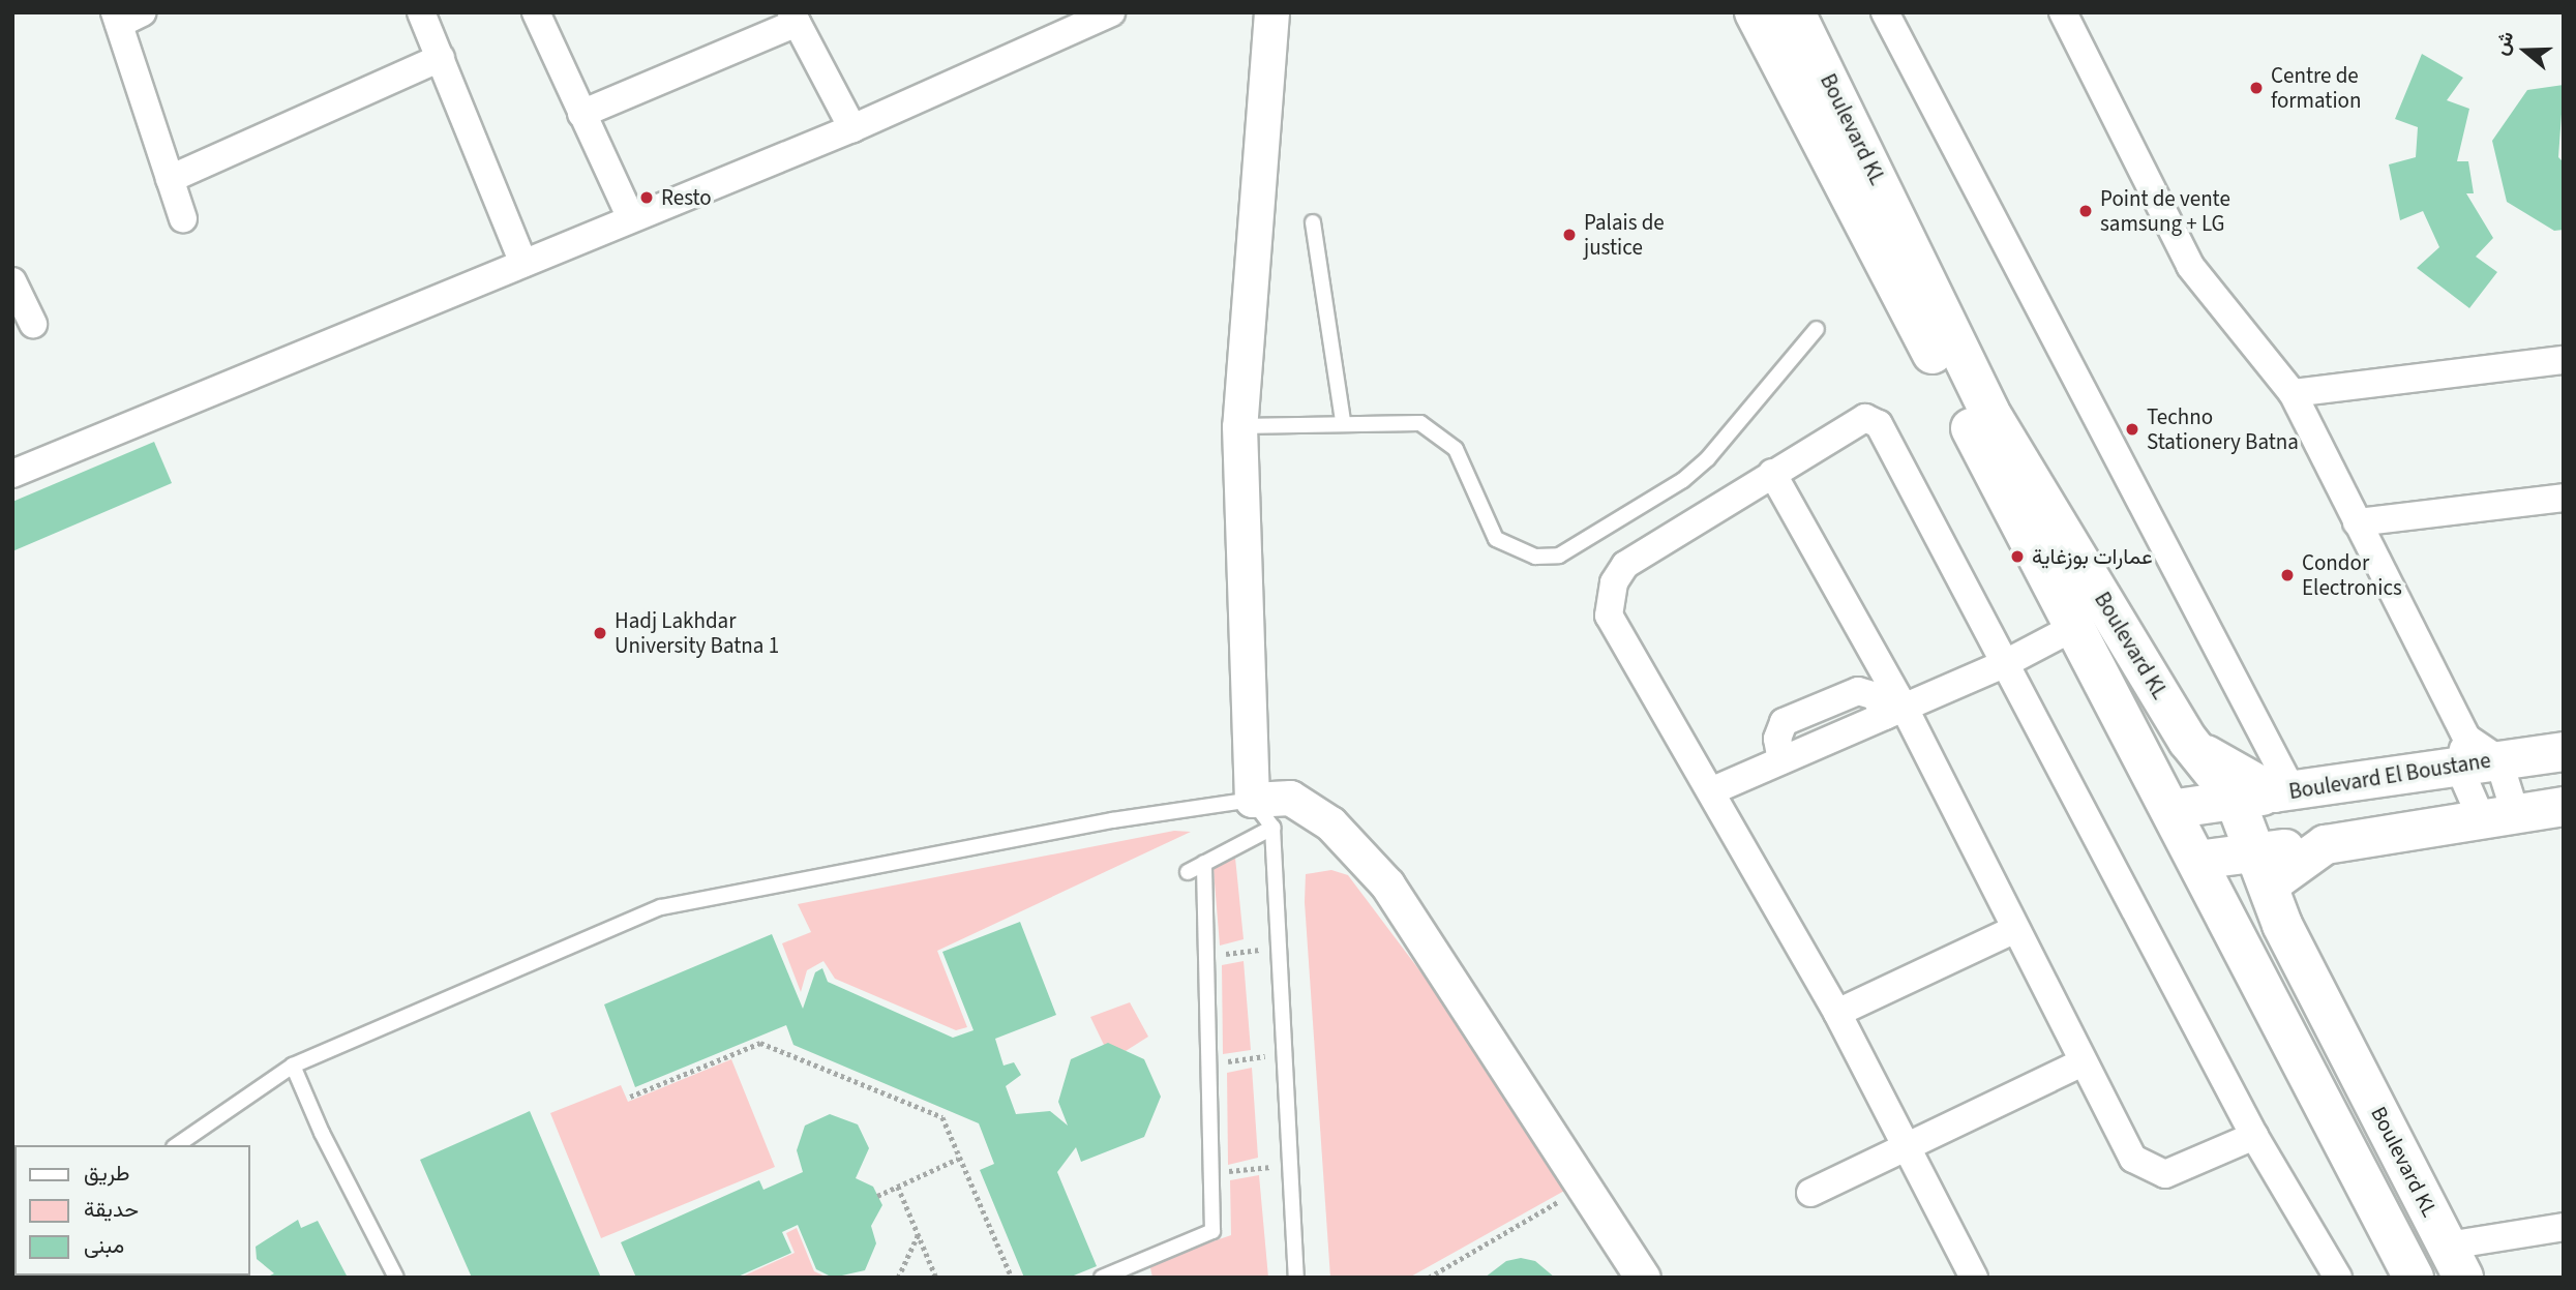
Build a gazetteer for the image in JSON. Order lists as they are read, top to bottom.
{
  "streets": {
    "main road": ["Boulevard KL", "Boulevard El Boustane"]
  },
  "crossings": [
    ["Boulevard KL", "Boulevard El Boustane"]
  ],
  "places": [
    "Centre de formation",
    "Resto",
    "Point de vente samsung + LG",
    "Palais de justice",
    "Techno Stationery Batna",
    "عمارات بوزغاية",
    "Condor Electronics",
    "Hadj Lakhdar University Batna 1"
  ],
  "legend": ["طريق", "حديقة", "مبنى"],
  "north": "left"
}
